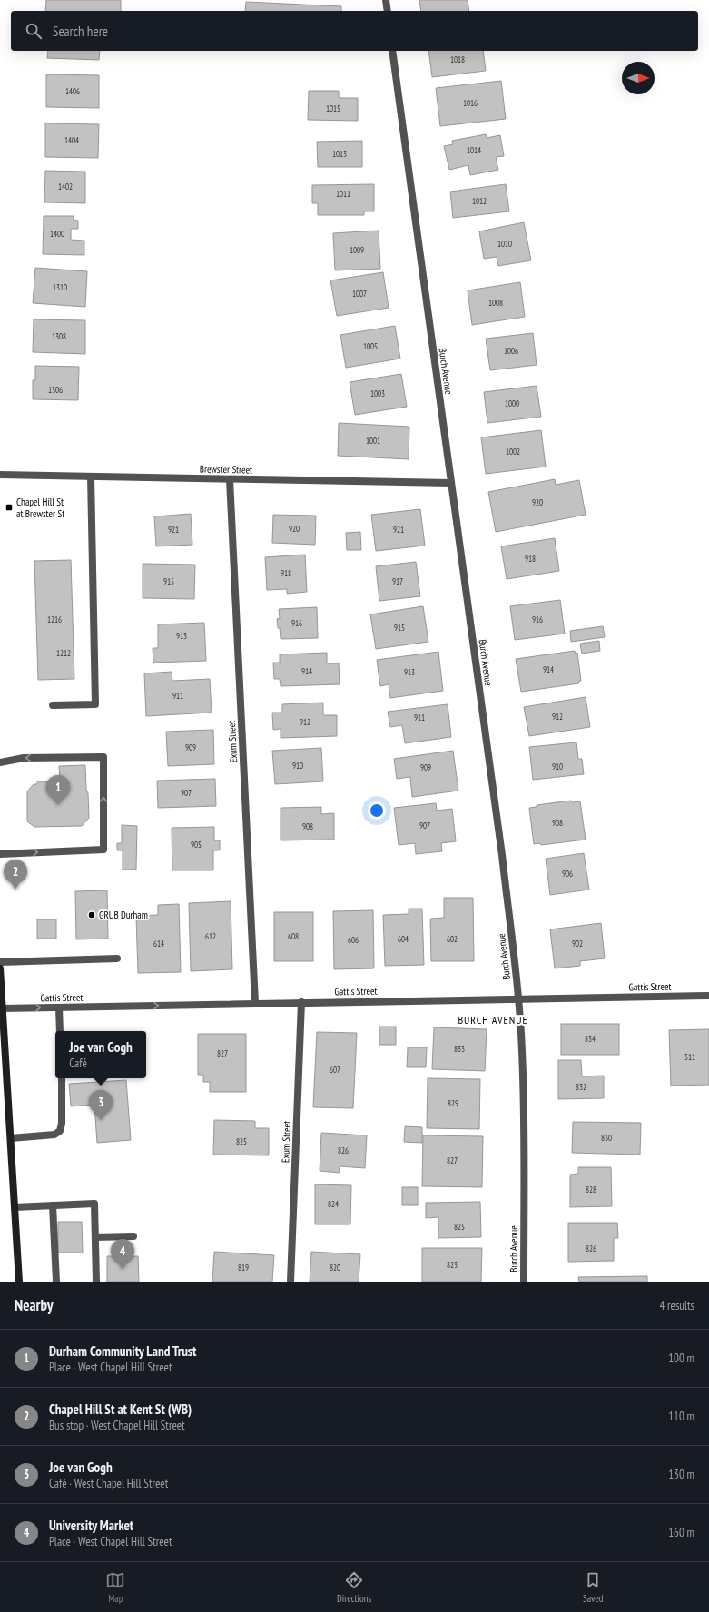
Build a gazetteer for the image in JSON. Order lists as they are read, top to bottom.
{
  "streets": {
    "street": [
      "Burch Avenue",
      "Brewster Street",
      "Exum Street",
      "Gattis Street"
    ]
  },
  "crossings": [
    ["Burch Avenue", "Brewster Street"],
    ["Burch Avenue", "Gattis Street"],
    ["Brewster Street", "Exum Street"],
    ["Exum Street", "Gattis Street"]
  ],
  "districts": ["BURCH AVENUE"],
  "places": {
    "transit": ["Chapel Hill St at Brewster St"],
    "other": ["GRUB Durham"]
  },
  "house_numbers": [
    "1018",
    "1406",
    "1016",
    "1015",
    "1404",
    "1014",
    "1013",
    "1402",
    "1011",
    "1012",
    "1400",
    "1010",
    "1009",
    "1310",
    "1007",
    "1008",
    "1308",
    "1005",
    "1006",
    "1306",
    "1003",
    "1000",
    "1001",
    "1002",
    "920",
    "920",
    "921",
    "921",
    "918",
    "918",
    "915",
    "917",
    "1216",
    "916",
    "916",
    "915",
    "913",
    "1212",
    "914",
    "914",
    "913",
    "911",
    "912",
    "911",
    "912",
    "909",
    "910",
    "910",
    "909",
    "907",
    "908",
    "907",
    "908",
    "905",
    "906",
    "612",
    "608",
    "604",
    "602",
    "606",
    "614",
    "902",
    "834",
    "833",
    "827",
    "511",
    "607",
    "832",
    "829",
    "830",
    "825",
    "826",
    "827",
    "828",
    "824",
    "825",
    "826",
    "823",
    "819",
    "820"
  ],
  "north": "right",
  "page": {
    "search": "Search here",
    "pins": [
      "1",
      "2",
      "3",
      "4"
    ],
    "popup": ["Joe van Gogh", "Café"],
    "heading": ["Nearby", "4 results"],
    "list": [
      {
        "mark": "1",
        "name": "Durham Community Land Trust",
        "note": "Place · West Chapel Hill Street",
        "value": "100 m"
      },
      {
        "mark": "2",
        "name": "Chapel Hill St at Kent St (WB)",
        "note": "Bus stop · West Chapel Hill Street",
        "value": "110 m"
      },
      {
        "mark": "3",
        "name": "Joe van Gogh",
        "note": "Café · West Chapel Hill Street",
        "value": "130 m"
      },
      {
        "mark": "4",
        "name": "University Market",
        "note": "Place · West Chapel Hill Street",
        "value": "160 m"
      }
    ],
    "nav": ["Map", "Directions", "Saved"]
  }
}
